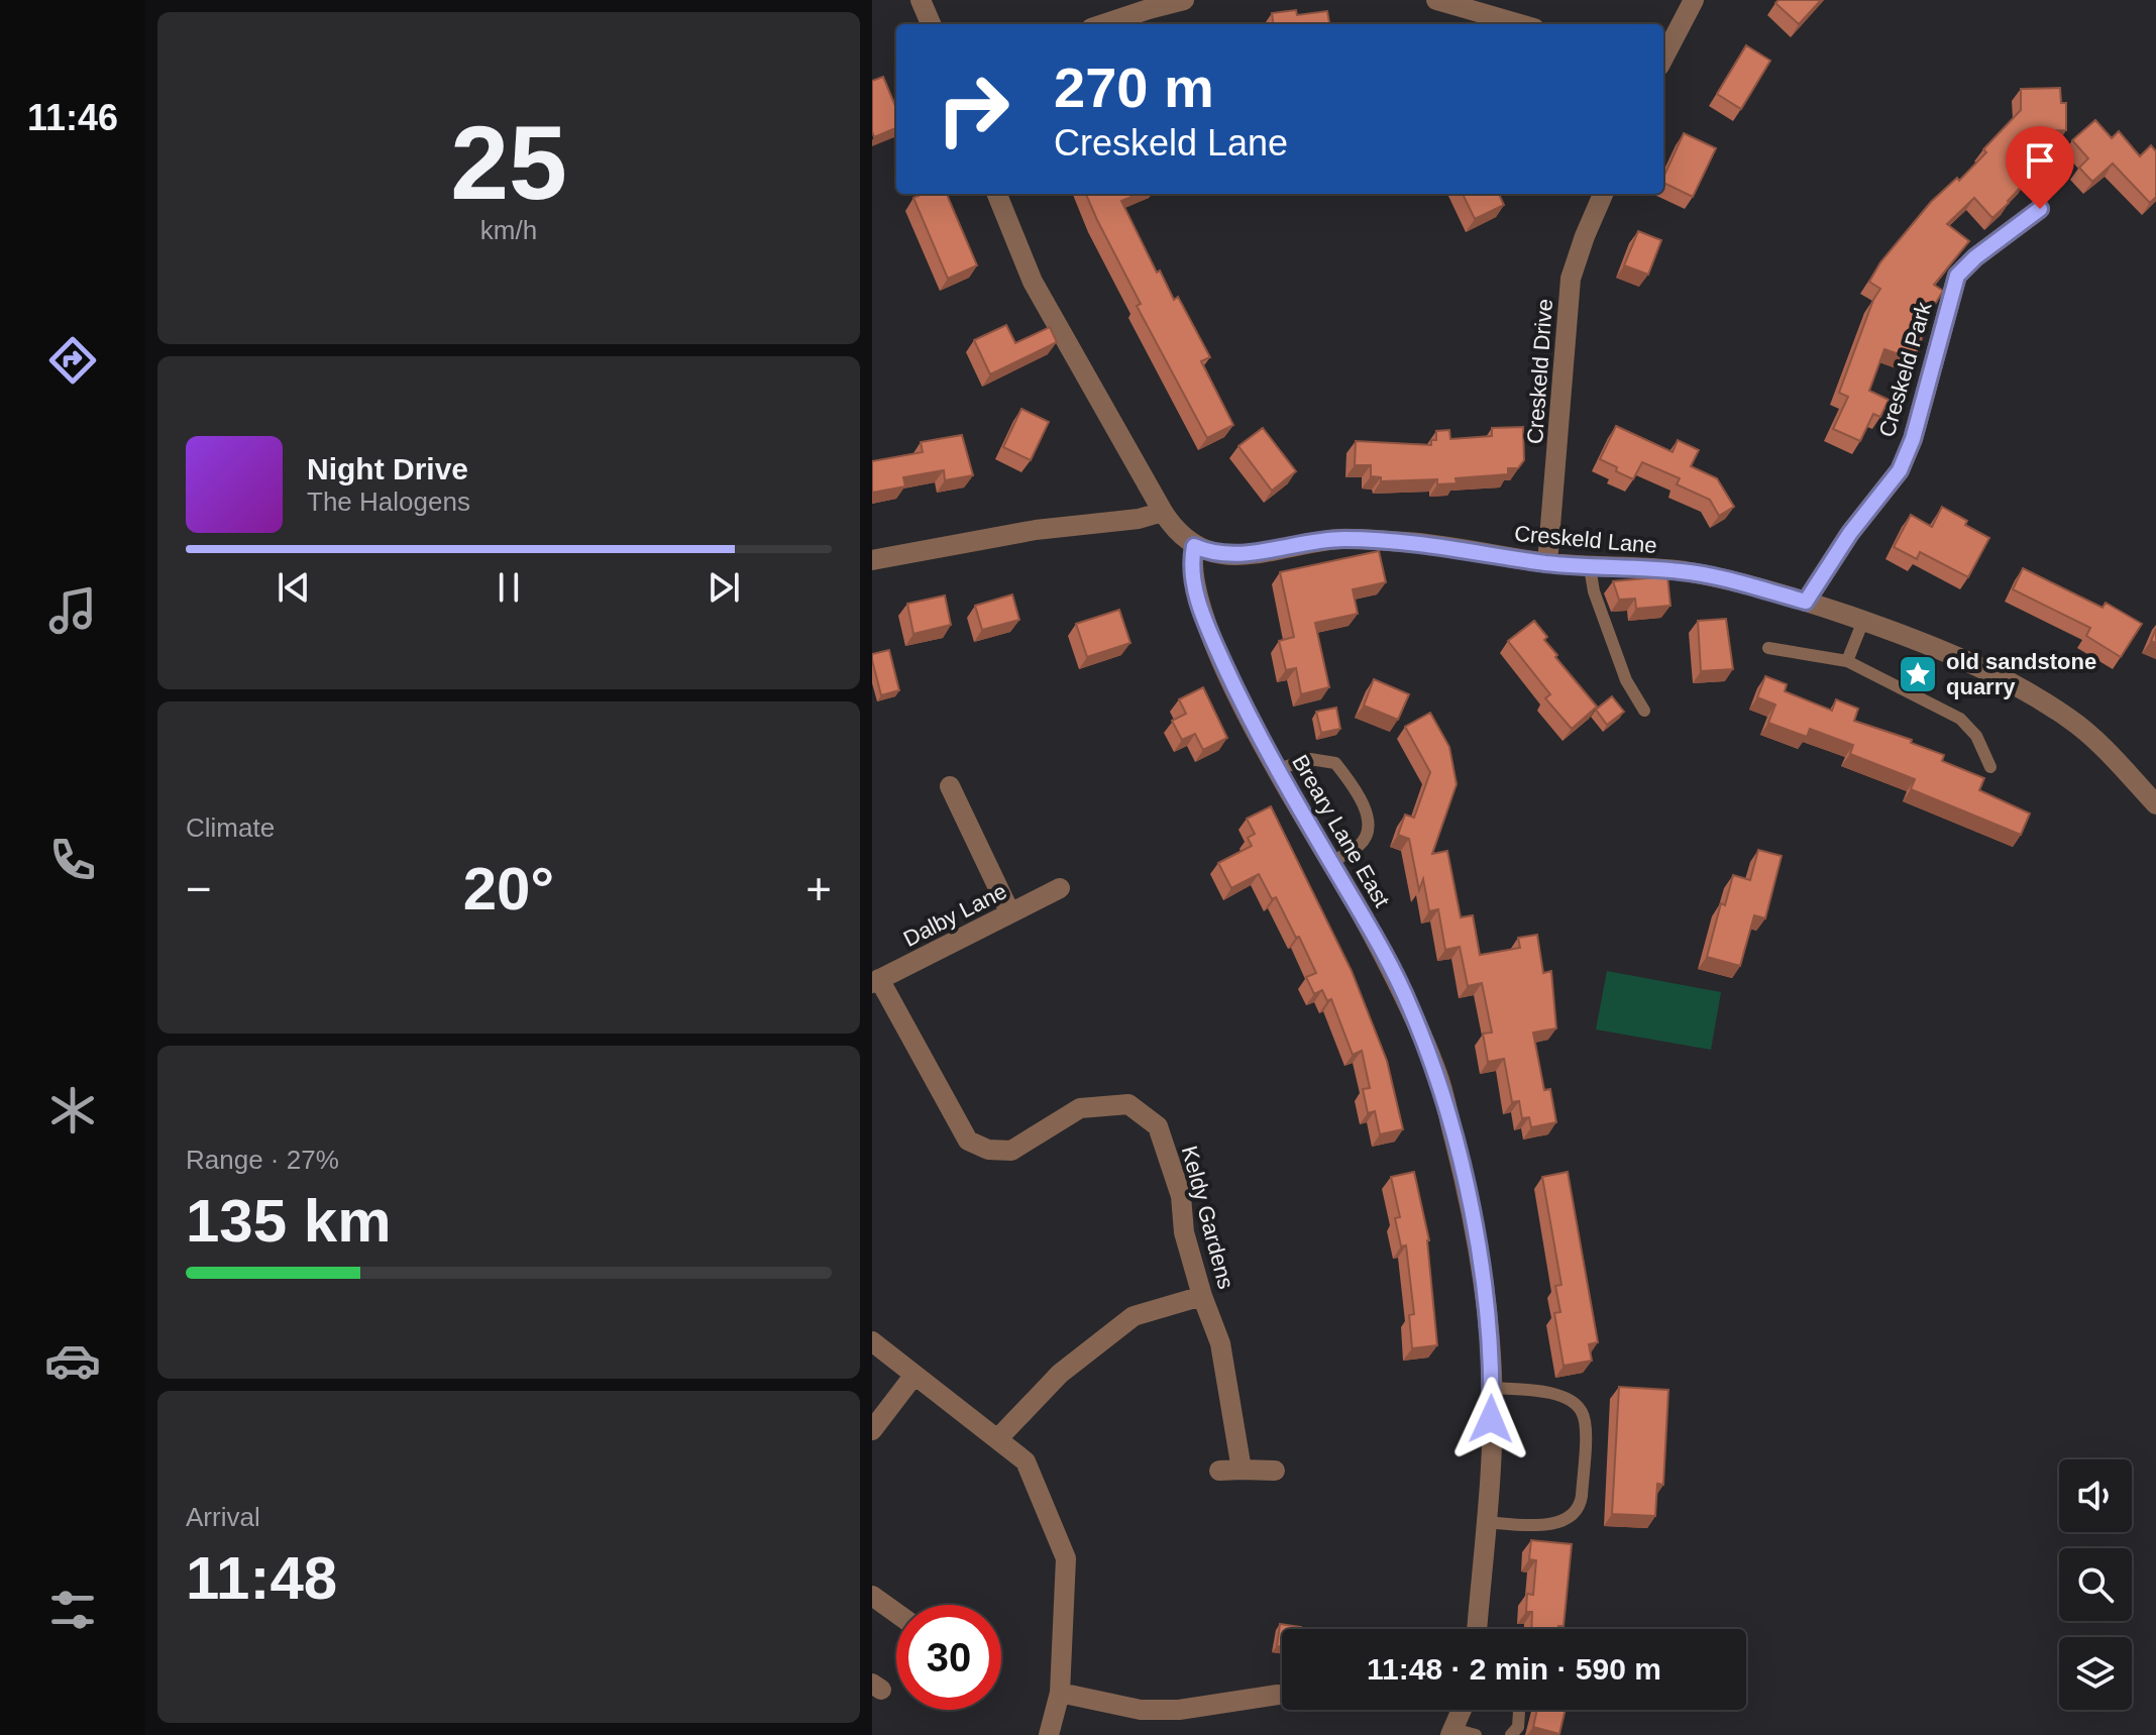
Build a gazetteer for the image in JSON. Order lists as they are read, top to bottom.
{
  "streets": {
    "street": [
      "Creskeld Park",
      "Creskeld Drive",
      "Creskeld Lane",
      "Breary Lane East",
      "Dalby Lane",
      "Keldy Gardens"
    ]
  },
  "crossings": [
    ["Creskeld Park", "Creskeld Lane"],
    ["Creskeld Drive", "Creskeld Lane"],
    ["Creskeld Lane", "Breary Lane East"],
    ["Dalby Lane", "Keldy Gardens"]
  ],
  "places": {
    "place": ["old sandstone quarry"]
  },
  "page": {
    "tabs": "11:46",
    "tile": [
      ["25", "km/h"],
      "Climate",
      ["Range · 27%", "135 km"],
      ["Arrival", "11:48"]
    ],
    "turn": ["270 m", "Creskeld Lane"],
    "song": ["Night Drive", "The Halogens"],
    "heat": ["−", "20°", "+"],
    "limit": "30",
    "trip": "11:48 · 2 min · 590 m"
  }
}
